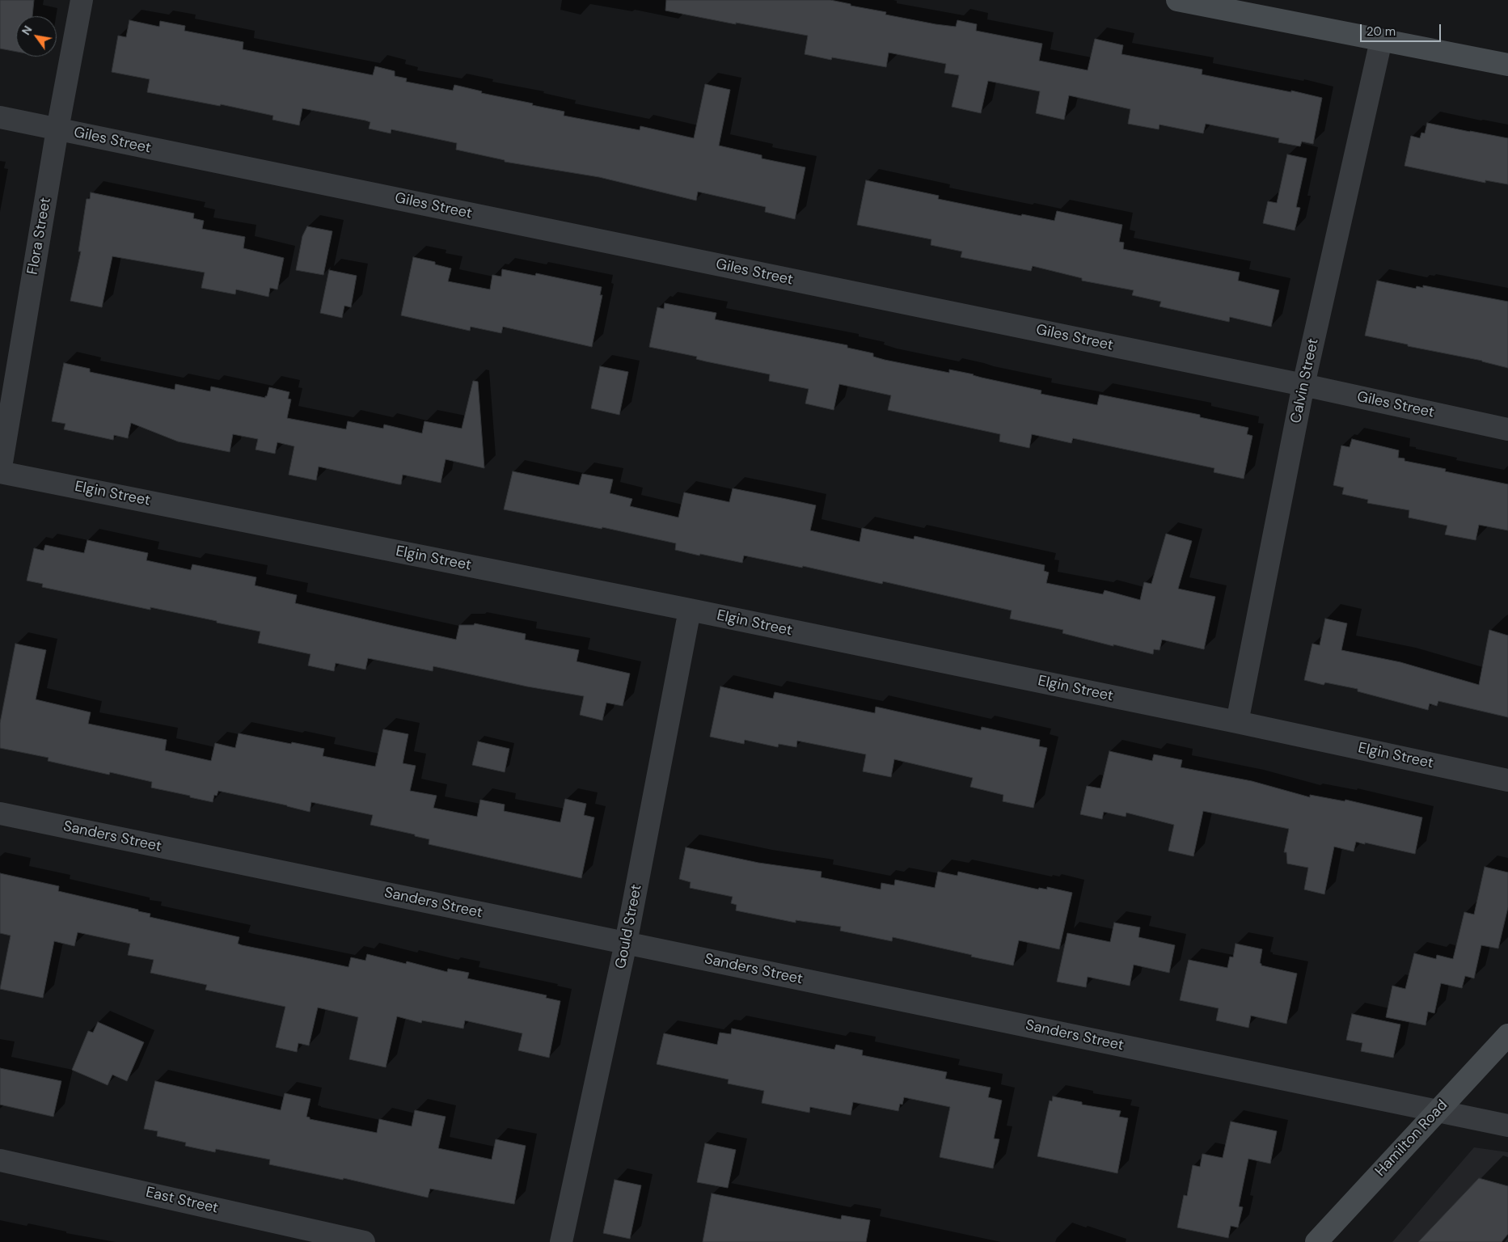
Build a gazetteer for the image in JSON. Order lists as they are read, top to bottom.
{
  "streets": {
    "main road": ["Hamilton Road"],
    "street": [
      "Giles Street",
      "Flora Street",
      "Calvin Street",
      "Elgin Street",
      "Sanders Street",
      "Gould Street",
      "East Street"
    ]
  },
  "crossings": [
    ["Giles Street", "Flora Street"],
    ["Giles Street", "Calvin Street"],
    ["Flora Street", "Elgin Street"],
    ["Calvin Street", "Elgin Street"],
    ["Elgin Street", "Gould Street"],
    ["Sanders Street", "Gould Street"],
    ["Sanders Street", "Hamilton Road"]
  ],
  "scale_bar": "20 m",
  "north": "top left"
}
